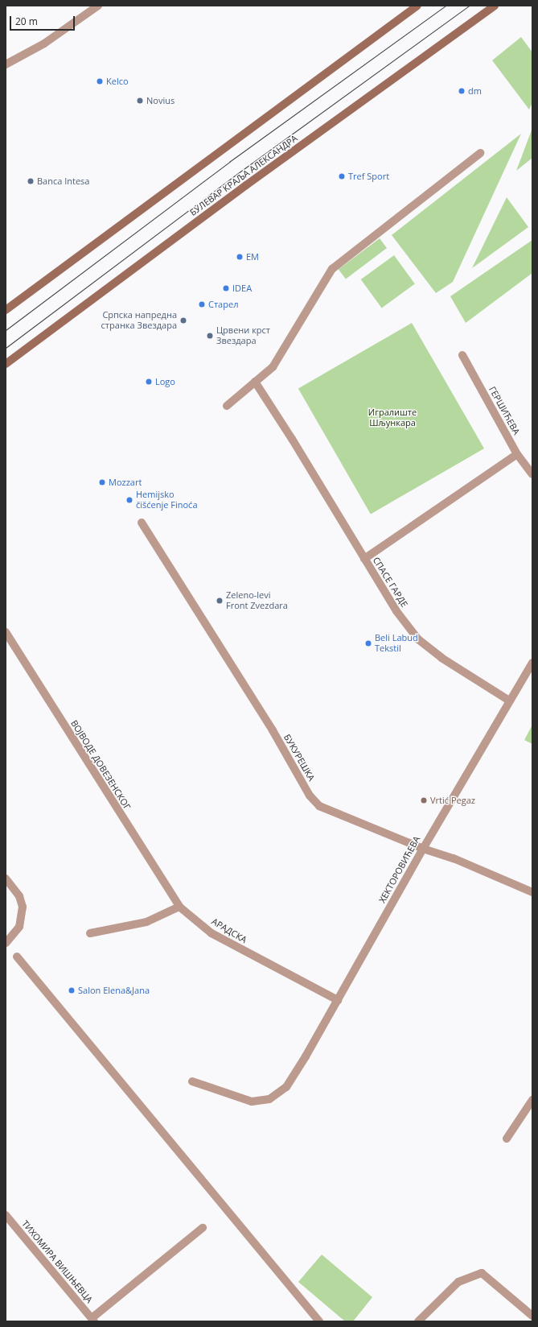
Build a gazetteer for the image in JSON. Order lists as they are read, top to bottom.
{
  "streets": {
    "main road": ["БУЛЕВАР КРАЉА АЛЕКСАНДРА"],
    "street": [
      "ГЕРШИЋЕВА",
      "СПАСЕ ГАРДЕ",
      "БУКУРЕШКА",
      "ВОЈВОДЕ ДОВЕЗЕНСКОГ",
      "ХЕКТОРОВИЋЕВА",
      "АРАДСКА",
      "ТИХОМИРА ВИШЊЕВЦА"
    ]
  },
  "crossings": [
    ["СПАСЕ ГАРДЕ", "ХЕКТОРОВИЋЕВА"],
    ["БУКУРЕШКА", "ХЕКТОРОВИЋЕВА"],
    ["ВОЈВОДЕ ДОВЕЗЕНСКОГ", "АРАДСКА"],
    ["ХЕКТОРОВИЋЕВА", "АРАДСКА"]
  ],
  "parks": ["Игралиште Шљункара"],
  "places": [
    "Kelco",
    "dm",
    "Novius",
    "Tref Sport",
    "Banca Intesa",
    "EM",
    "IDEA",
    "Старел",
    "Српска напредна странка Звездара",
    "Црвени крст Звездара",
    "Logo",
    "Mozzart",
    "Hemijsko čišćenje Finoća",
    "Zeleno-levi Front Zvezdara",
    "Beli Labud Tekstil",
    "Vrtić Pegaz",
    "Salon Elena&Jana"
  ],
  "scale_bar": "20 m"
}
